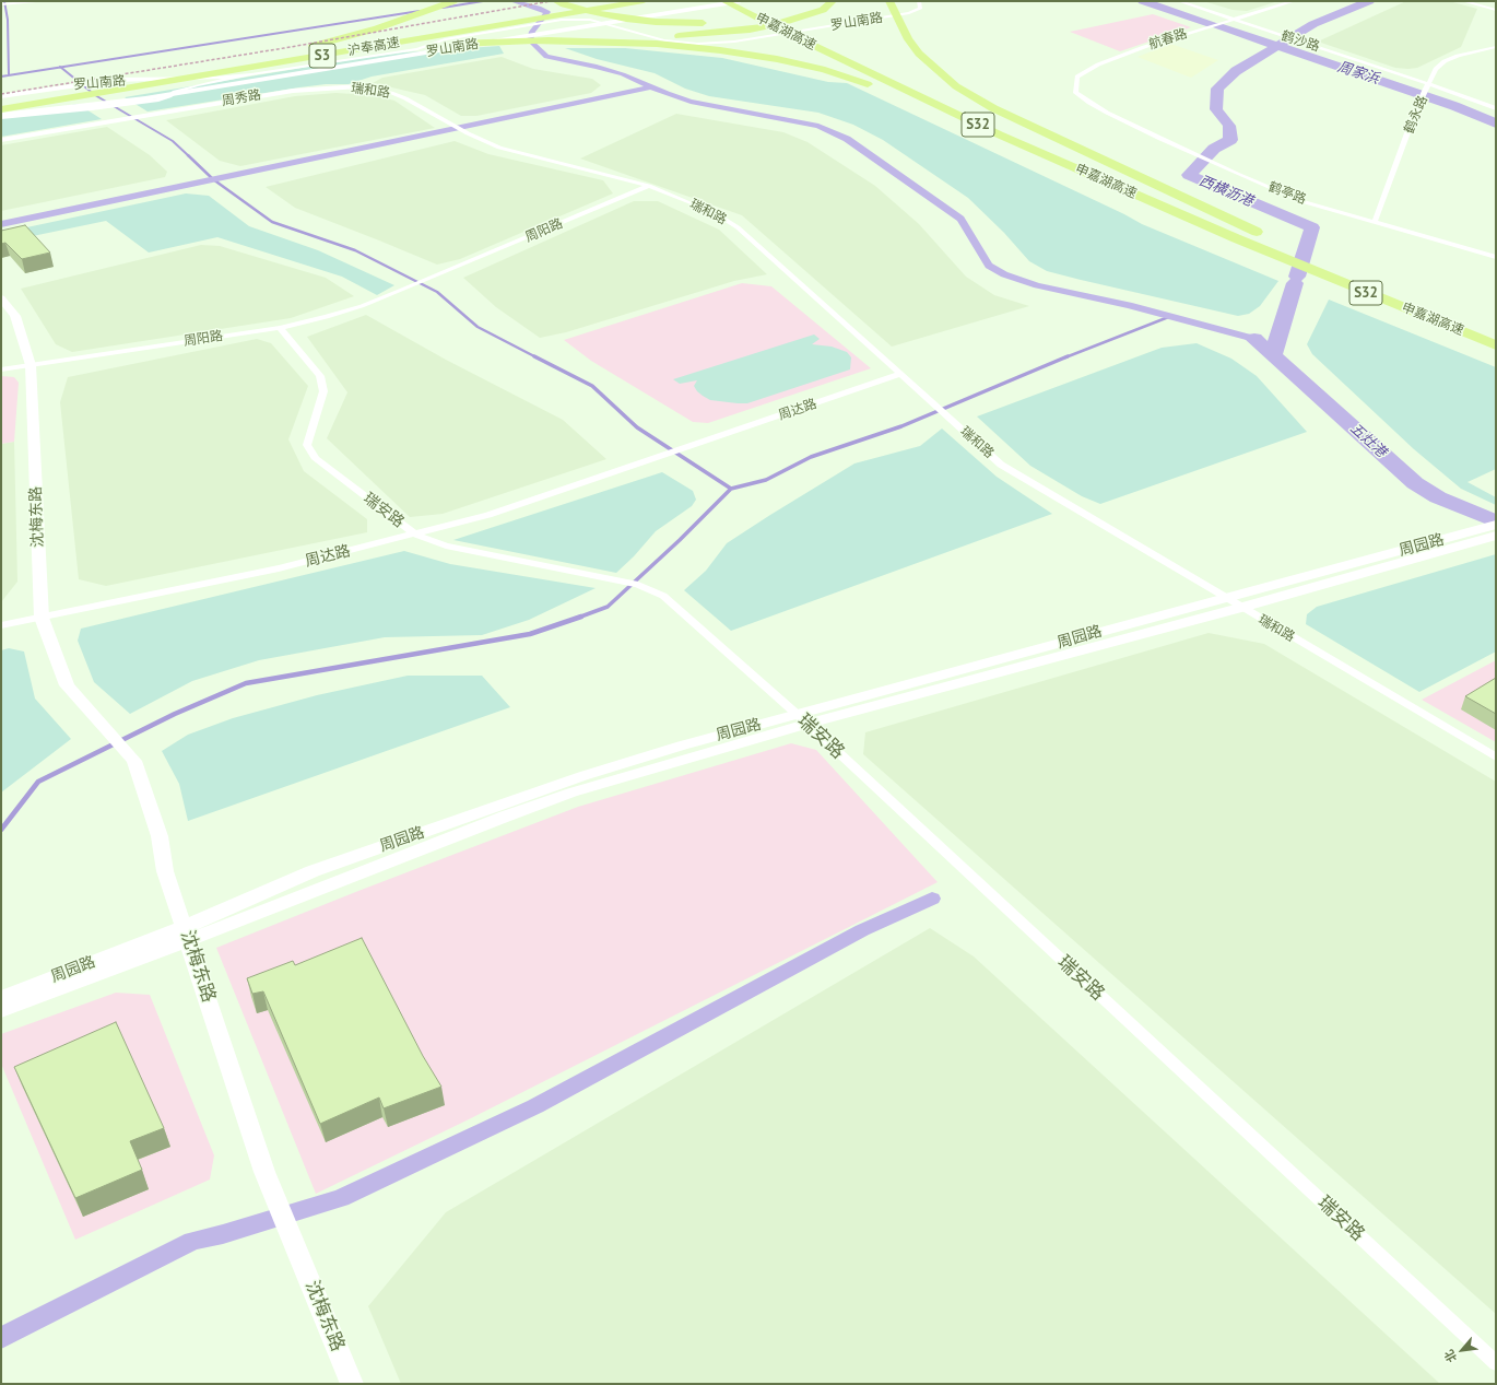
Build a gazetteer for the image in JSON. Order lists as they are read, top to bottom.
{
  "streets": {
    "highway": [
      "申嘉湖高速",
      "沪奉高速",
      "S3",
      "S32"
    ],
    "street": [
      "罗山南路",
      "航春路",
      "鹤沙路",
      "瑞和路",
      "周秀路",
      "鹤永路",
      "鹤亭路",
      "周阳路",
      "周达路",
      "瑞安路",
      "沈梅东路",
      "周园路"
    ]
  },
  "crossings": [
    ["罗山南路", "沪奉高速"],
    ["航春路", "鹤沙路"],
    ["航春路", "鹤亭路"],
    ["鹤沙路", "鹤永路"],
    ["瑞和路", "周秀路"],
    ["瑞和路", "周阳路"],
    ["瑞和路", "周达路"],
    ["瑞和路", "周园路"],
    ["鹤永路", "鹤亭路"],
    ["周阳路", "瑞安路"],
    ["周阳路", "沈梅东路"],
    ["周达路", "瑞安路"],
    ["周达路", "沈梅东路"],
    ["瑞安路", "周园路"],
    ["沈梅东路", "周园路"]
  ],
  "water": ["周家浜", "西横沥港", "五灶港"],
  "north": "bottom left"
}
